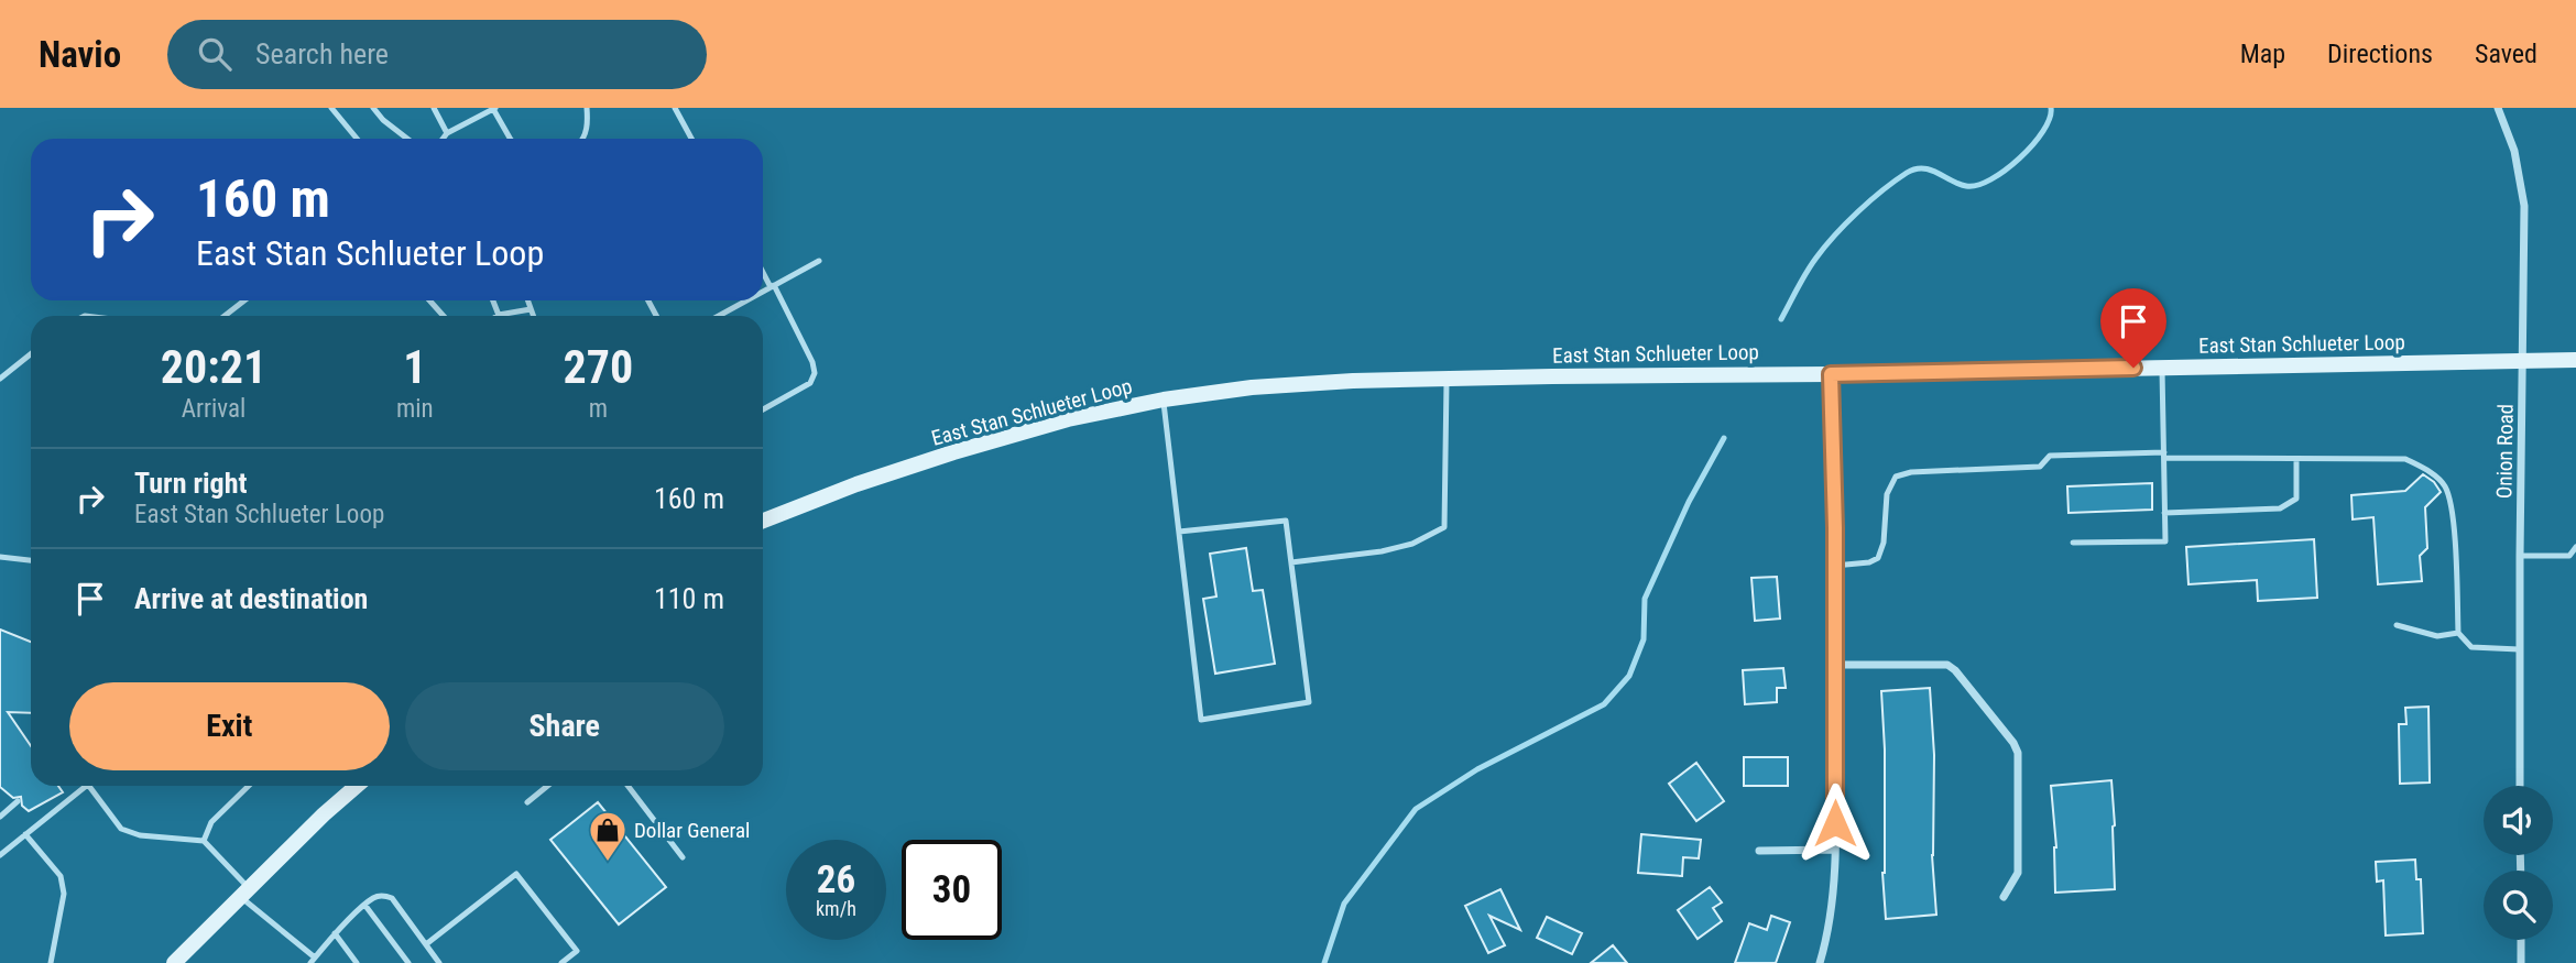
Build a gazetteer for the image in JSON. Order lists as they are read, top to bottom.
{
  "streets": {
    "main road": ["East Stan Schlueter Loop"],
    "street": ["Onion Road"]
  },
  "crossings": [
    ["East Stan Schlueter Loop", "Onion Road"]
  ],
  "places": {
    "shop": ["Dollar General"]
  },
  "page": {
    "header": "Navio",
    "search": "Search here",
    "nav": ["Map", "Directions", "Saved"],
    "turn": ["160 m", "East Stan Schlueter Loop"],
    "eta": [
      "20:21",
      "Arrival",
      "1",
      "min",
      "270",
      "m"
    ],
    "list": [
      {
        "name": "Turn right",
        "note": "East Stan Schlueter Loop",
        "value": "160 m"
      },
      {
        "name": "Arrive at destination",
        "value": "110 m"
      }
    ],
    "buttons": ["Exit", "Share"],
    "speed": "26 km/h",
    "limit": "30"
  }
}
